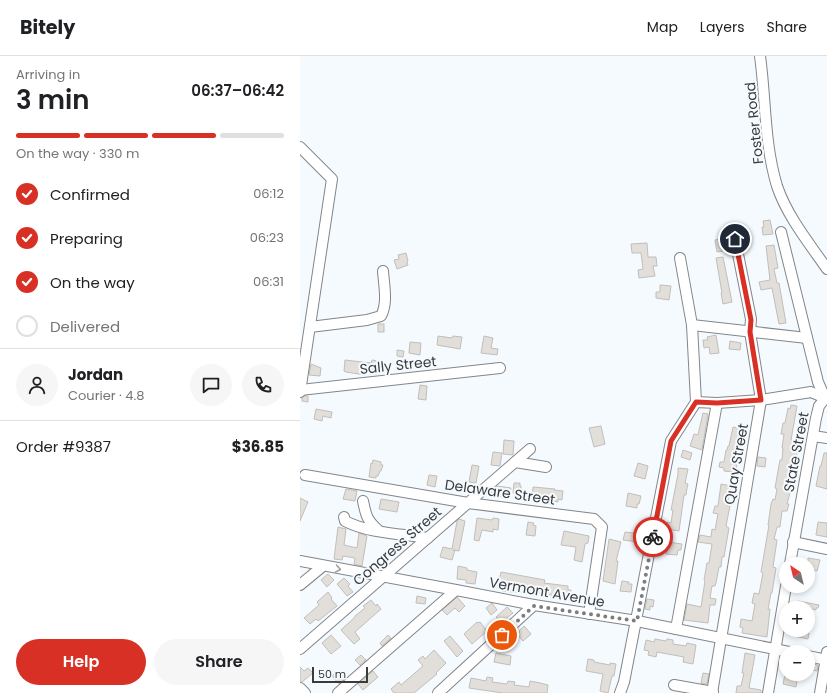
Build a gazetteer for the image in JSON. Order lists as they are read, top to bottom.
{
  "streets": {
    "street": [
      "Foster Road",
      "Sally Street",
      "State Street",
      "Quay Street",
      "Delaware Street",
      "Congress Street",
      "Vermont Avenue"
    ]
  },
  "crossings": [
    ["Quay Street", "Vermont Avenue"],
    ["Delaware Street", "Congress Street"],
    ["Delaware Street", "Vermont Avenue"],
    ["Congress Street", "Vermont Avenue"]
  ],
  "scale_bar": "50 m",
  "north": "top left",
  "page": {
    "header": "Bitely",
    "nav": ["Map", "Layers", "Share"],
    "heading": ["3 min", "Arriving in", "06:37–06:42"],
    "panel": [
      "Jordan",
      "Courier · 4.8",
      "Order #9387",
      "$36.85"
    ],
    "bar": "On the way · 330 m",
    "list": [
      ["Confirmed", "06:12"],
      ["Preparing", "06:23"],
      ["On the way", "06:31"],
      "Delivered"
    ],
    "map_buttons": ["+", "−"],
    "buttons": ["Help", "Share"],
    "scale": "50 m"
  }
}
